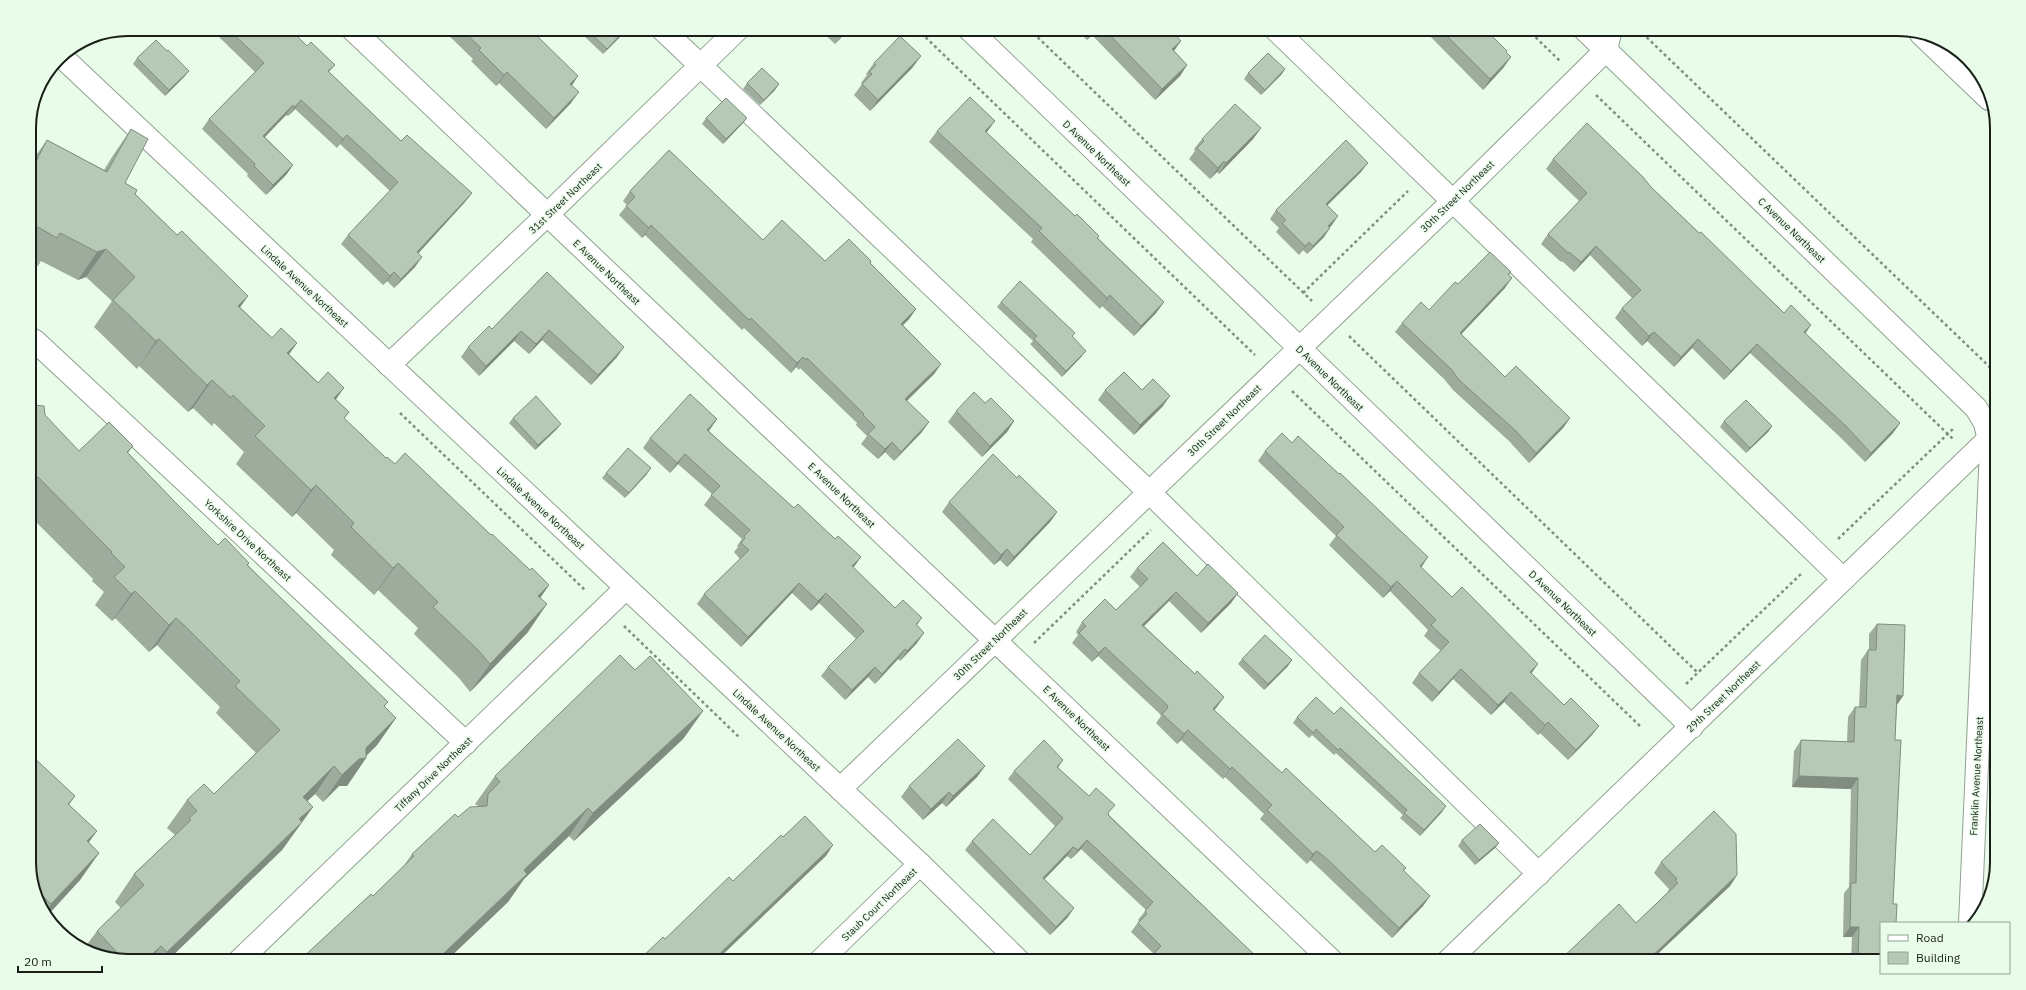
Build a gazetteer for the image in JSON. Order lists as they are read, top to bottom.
{
  "streets": {
    "street": [
      "D Avenue Northeast",
      "30th Street Northeast",
      "31st Street Northeast",
      "C Avenue Northeast",
      "E Avenue Northeast",
      "Lindale Avenue Northeast",
      "Yorkshire Drive Northeast",
      "29th Street Northeast",
      "Tiffany Drive Northeast",
      "Franklin Avenue Northeast",
      "Staub Court Northeast"
    ]
  },
  "crossings": [
    ["D Avenue Northeast", "30th Street Northeast"],
    ["D Avenue Northeast", "29th Street Northeast"],
    ["30th Street Northeast", "C Avenue Northeast"],
    ["30th Street Northeast", "E Avenue Northeast"],
    ["30th Street Northeast", "Lindale Avenue Northeast"],
    ["31st Street Northeast", "E Avenue Northeast"],
    ["31st Street Northeast", "Lindale Avenue Northeast"],
    ["Lindale Avenue Northeast", "Tiffany Drive Northeast"],
    ["Lindale Avenue Northeast", "Staub Court Northeast"],
    ["Yorkshire Drive Northeast", "Tiffany Drive Northeast"]
  ],
  "legend": ["Road", "Building"],
  "scale_bar": "20 m"
}
